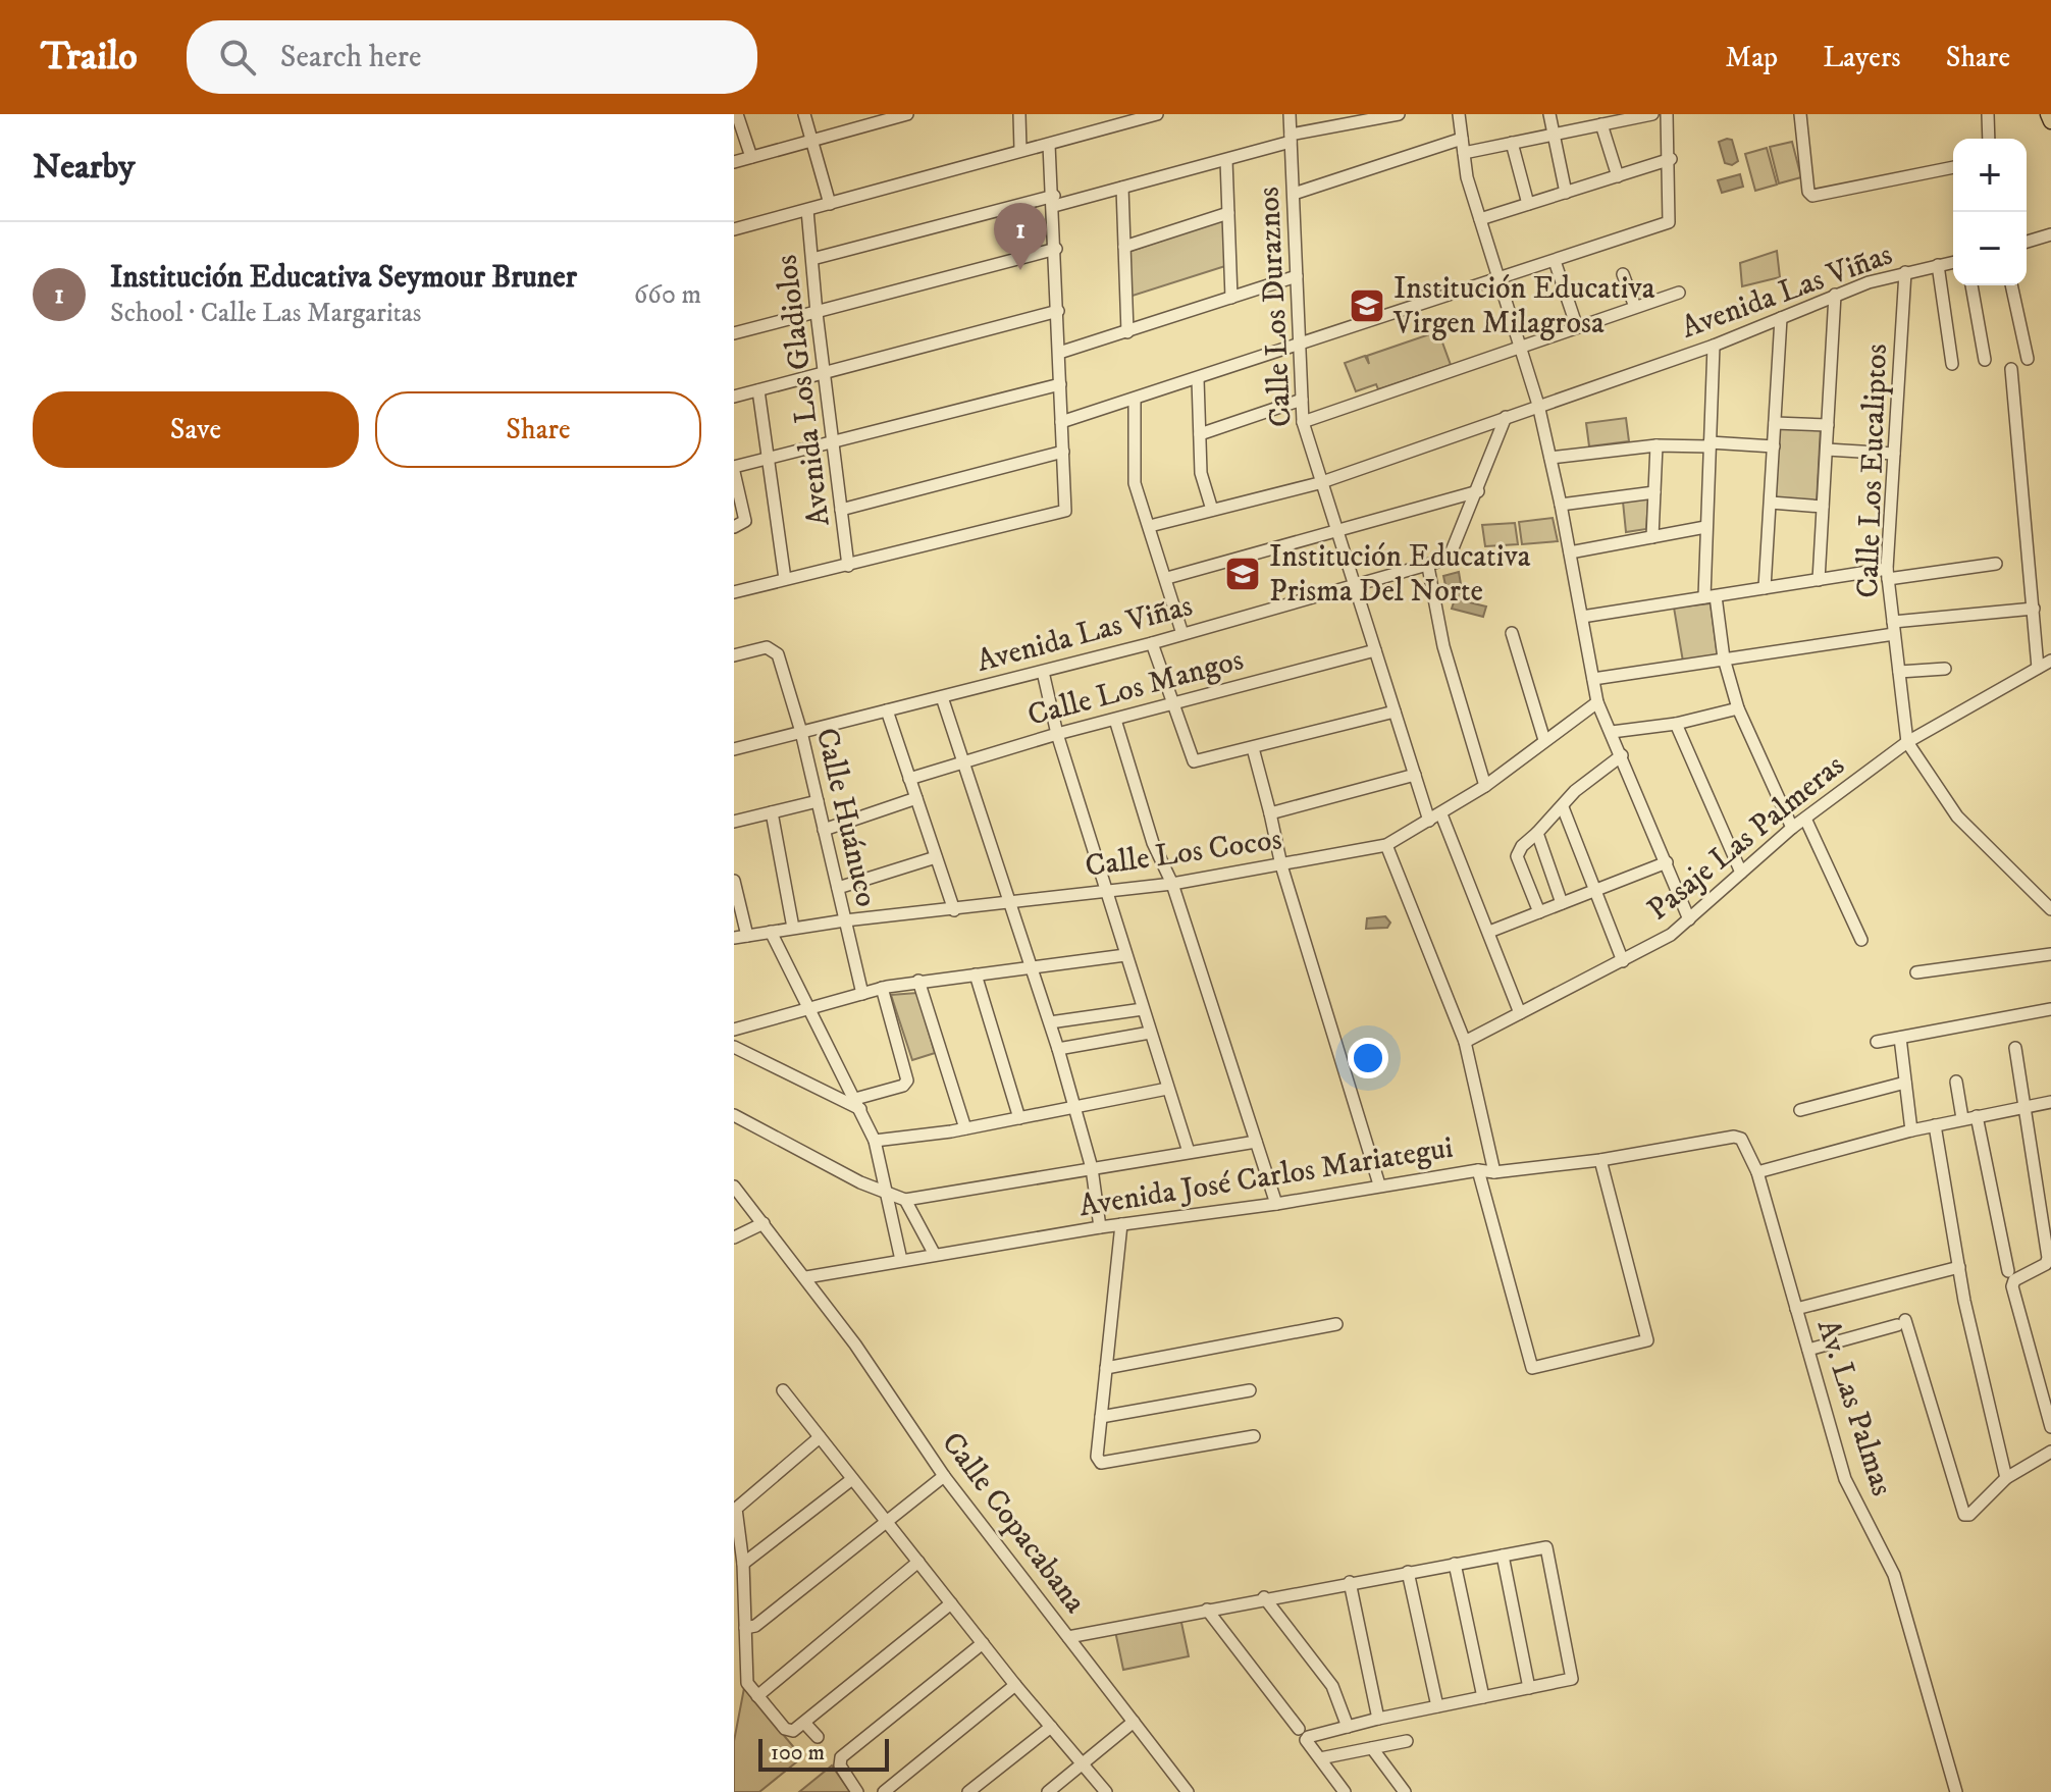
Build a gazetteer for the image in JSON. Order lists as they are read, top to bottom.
{
  "streets": {
    "street": [
      "Avenida Las Viñas",
      "Calle Los Duraznos",
      "Avenida Los Gladiolos",
      "Calle Los Eucaliptos",
      "Calle Los Mangos",
      "Calle Huánuco",
      "Pasaje Las Palmeras",
      "Calle Los Cocos",
      "Avenida José Carlos Mariategui",
      "Av. Las Palmas",
      "Calle Copacabana"
    ]
  },
  "crossings": [
    ["Avenida Las Viñas", "Calle Los Duraznos"],
    ["Avenida Las Viñas", "Calle Los Eucaliptos"],
    ["Avenida Las Viñas", "Calle Huánuco"],
    ["Calle Los Duraznos", "Calle Los Mangos"],
    ["Calle Los Duraznos", "Calle Los Cocos"],
    ["Calle Los Eucaliptos", "Pasaje Las Palmeras"],
    ["Calle Huánuco", "Calle Los Cocos"],
    ["Avenida José Carlos Mariategui", "Av. Las Palmas"],
    ["Avenida José Carlos Mariategui", "Calle Copacabana"]
  ],
  "places": {
    "school or university": ["Institución Educativa Virgen Milagrosa", "Institución Educativa Prisma Del Norte"]
  },
  "scale_bar": "100 m",
  "page": {
    "header": "Trailo",
    "search": "Search here",
    "nav": ["Map", "Layers", "Share"],
    "heading": "Nearby",
    "map_buttons": ["+", "−"],
    "pins": "1",
    "list": [
      {
        "mark": "1",
        "name": "Institución Educativa Seymour Bruner",
        "note": "School · Calle Las Margaritas",
        "value": "660 m"
      }
    ],
    "buttons": ["Save", "Share"],
    "scale": "100 m"
  }
}
